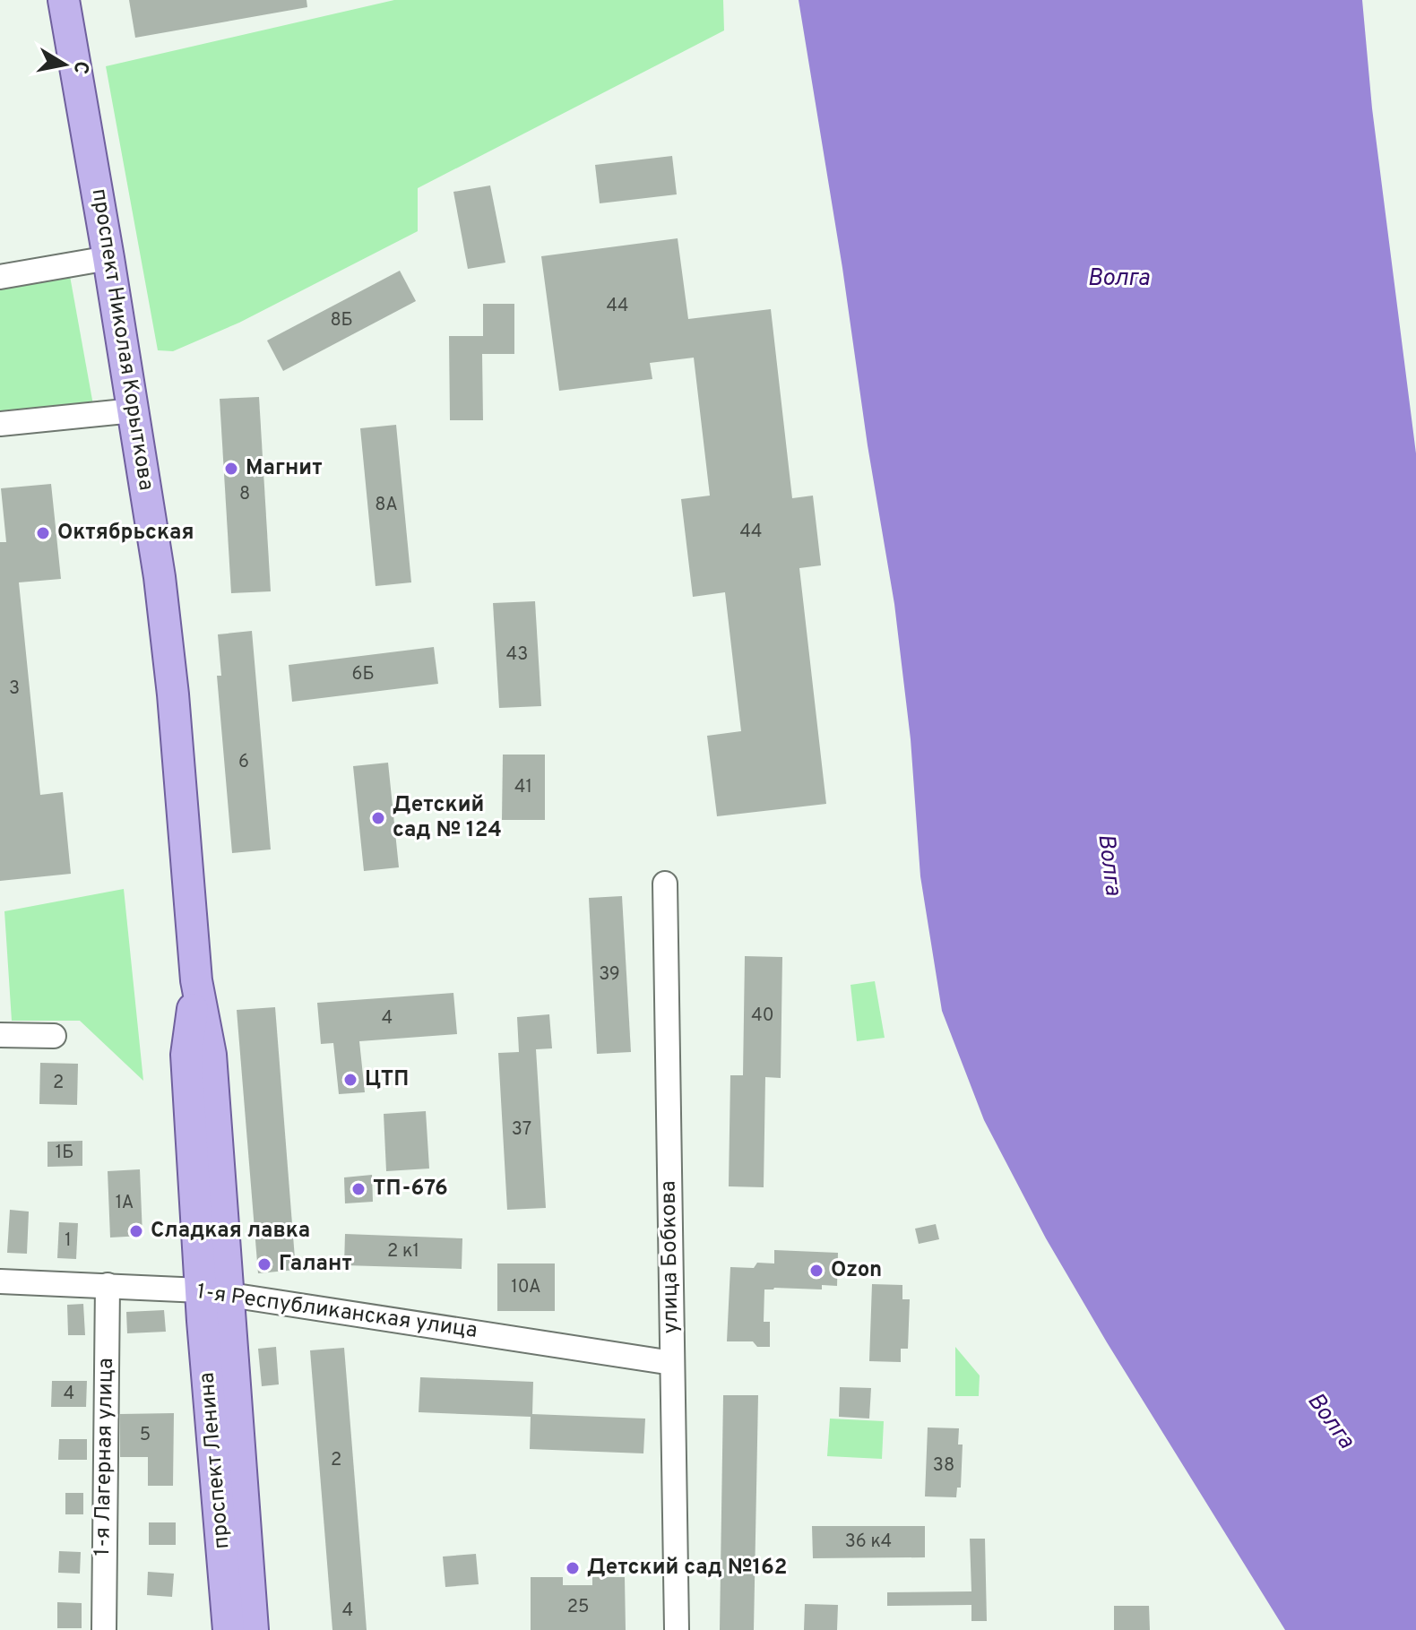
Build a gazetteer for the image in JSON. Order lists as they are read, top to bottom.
{
  "streets": {
    "main road": ["проспект Николая Корыткова", "проспект Ленина"],
    "street": ["улица Бобкова", "1-я Республиканская улица", "1-я Лагерная улица"]
  },
  "crossings": [
    ["проспект Николая Корыткова", "1-я Республиканская улица"],
    ["проспект Николая Корыткова", "проспект Ленина"],
    ["улица Бобкова", "1-я Республиканская улица"],
    ["1-я Республиканская улица", "1-я Лагерная улица"],
    ["1-я Республиканская улица", "проспект Ленина"]
  ],
  "water": ["Волга"],
  "places": [
    "Магнит",
    "Октябрьская",
    "Детский сад № 124",
    "ЦТП",
    "ТП-676",
    "Сладкая лавка",
    "Галант",
    "Ozon",
    "Детский сад №162"
  ],
  "house_numbers": [
    "44",
    "8Б",
    "8",
    "8А",
    "44",
    "43",
    "6Б",
    "3",
    "6",
    "41",
    "39",
    "40",
    "4",
    "2",
    "37",
    "1Б",
    "1А",
    "1",
    "2 к1",
    "10А",
    "4",
    "5",
    "2",
    "38",
    "36 к4",
    "25",
    "4"
  ],
  "north": "right"
}
